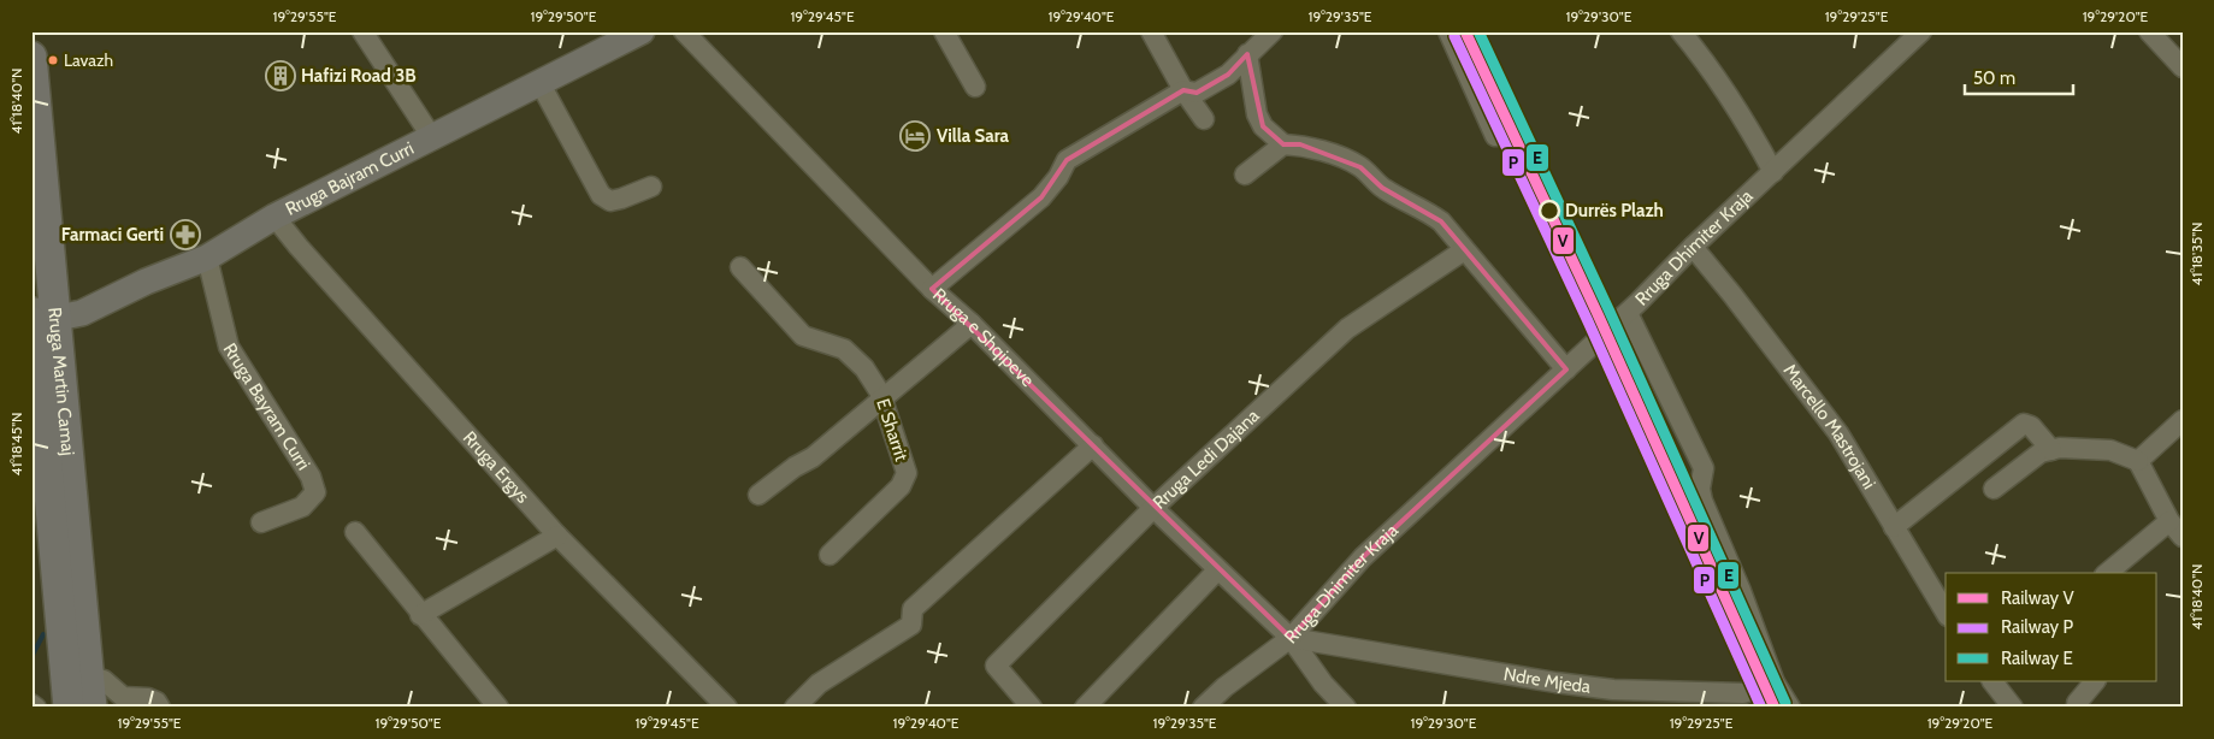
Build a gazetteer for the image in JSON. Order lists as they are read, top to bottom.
{
  "streets": {
    "highway": ["Rruga Martin Camaj"],
    "main road": ["Rruga Bajram Curri"],
    "street": [
      "Rruga Dhimiter Kraja",
      "Rruga e Shqipeve",
      "Rruga Bayram Curri",
      "Marcello Mastrojani",
      "E Sharrit",
      "Rruga Ledi Dajana",
      "Rruga Ergys",
      "Ndre Mjeda"
    ]
  },
  "crossings": [
    ["Rruga Bajram Curri", "Rruga Martin Camaj"],
    ["Rruga Bajram Curri", "Rruga Bayram Curri"],
    ["Rruga Bajram Curri", "Rruga Ergys"],
    ["Rruga Dhimiter Kraja", "Rruga e Shqipeve"],
    ["Rruga Dhimiter Kraja", "Marcello Mastrojani"],
    ["Rruga Dhimiter Kraja", "Ndre Mjeda"],
    ["Rruga e Shqipeve", "Rruga Ledi Dajana"],
    ["Rruga e Shqipeve", "Ndre Mjeda"]
  ],
  "places": {
    "other": ["Lavazh", "Durrës Plazh"],
    "building": ["Hafizi Road 3B"],
    "hotel": ["Villa Sara"],
    "pharmacy": ["Farmaci Gerti"]
  },
  "lines": ["rail line V", "rail line E", "rail line P"],
  "legend": ["Railway V", "Railway P", "Railway E"],
  "scale_bar": "50 m",
  "coordinates": [
    "19°29'55\"E",
    "19°29'50\"E",
    "19°29'45\"E",
    "19°29'40\"E",
    "19°29'35\"E",
    "19°29'30\"E",
    "19°29'25\"E",
    "19°29'20\"E",
    "41°18'40\"N",
    "41°18'35\"N",
    "41°18'45\"N"
  ]
}
